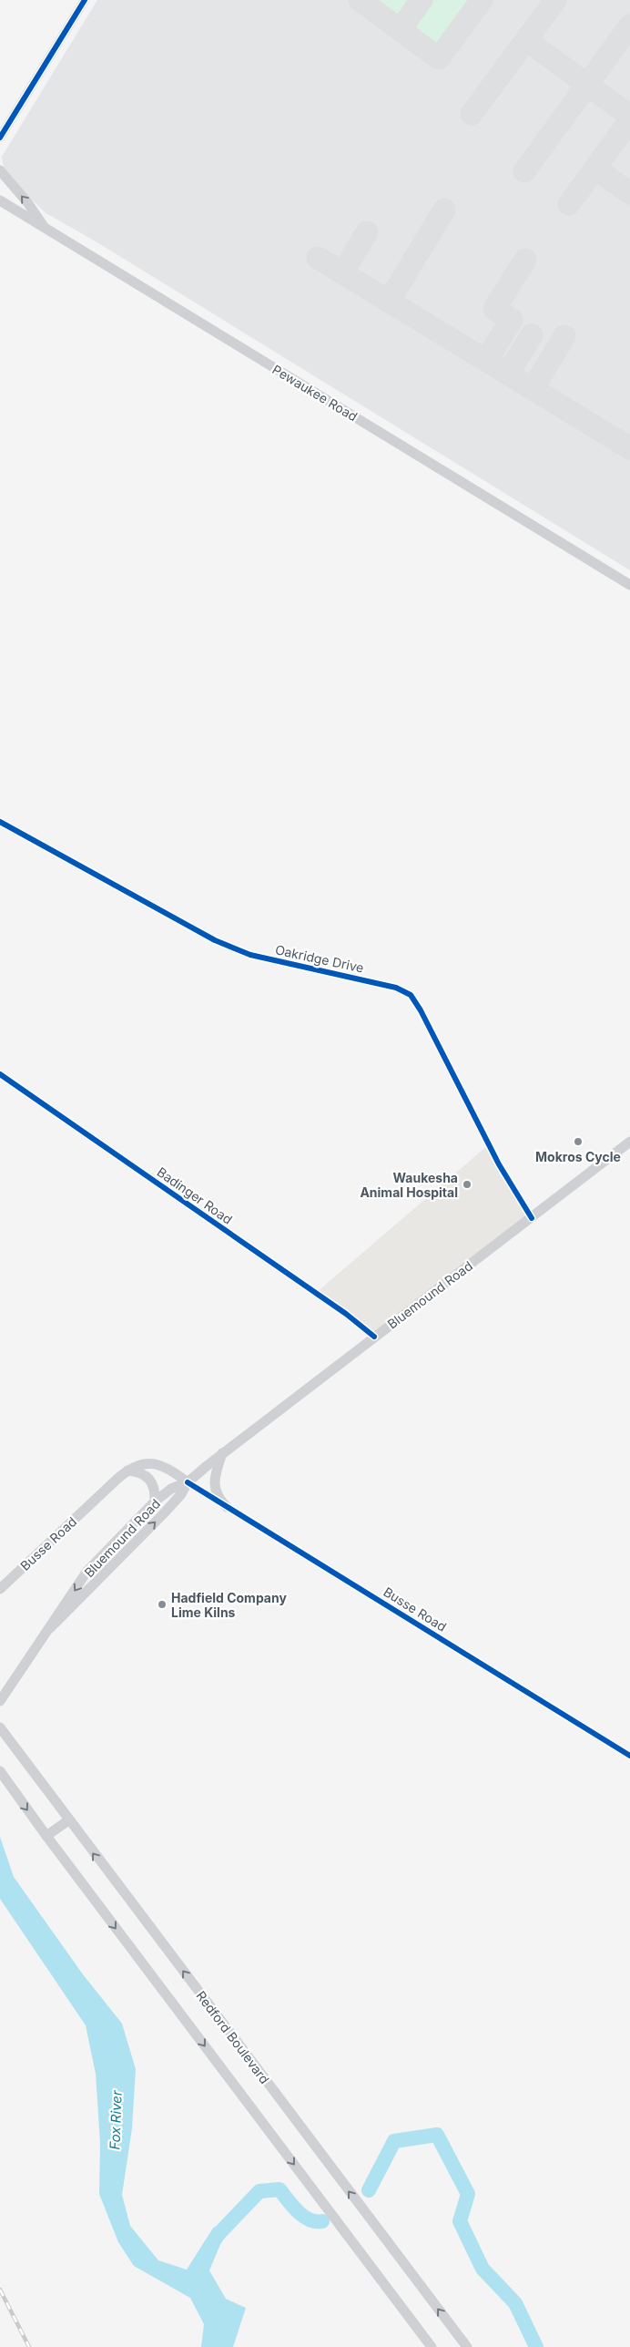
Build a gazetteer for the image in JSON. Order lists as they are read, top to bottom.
{
  "streets": {
    "main road": [
      "Pewaukee Road",
      "Bluemound Road",
      "Busse Road",
      "Redford Boulevard"
    ],
    "street": ["Oakridge Drive", "Badinger Road"]
  },
  "crossings": [
    ["Oakridge Drive", "Bluemound Road"],
    ["Badinger Road", "Bluemound Road"],
    ["Bluemound Road", "Busse Road"]
  ],
  "water": ["Fox River"],
  "places": ["Mokros Cycle", "Waukesha Animal Hospital", "Hadfield Company Lime Kilns"]
}
